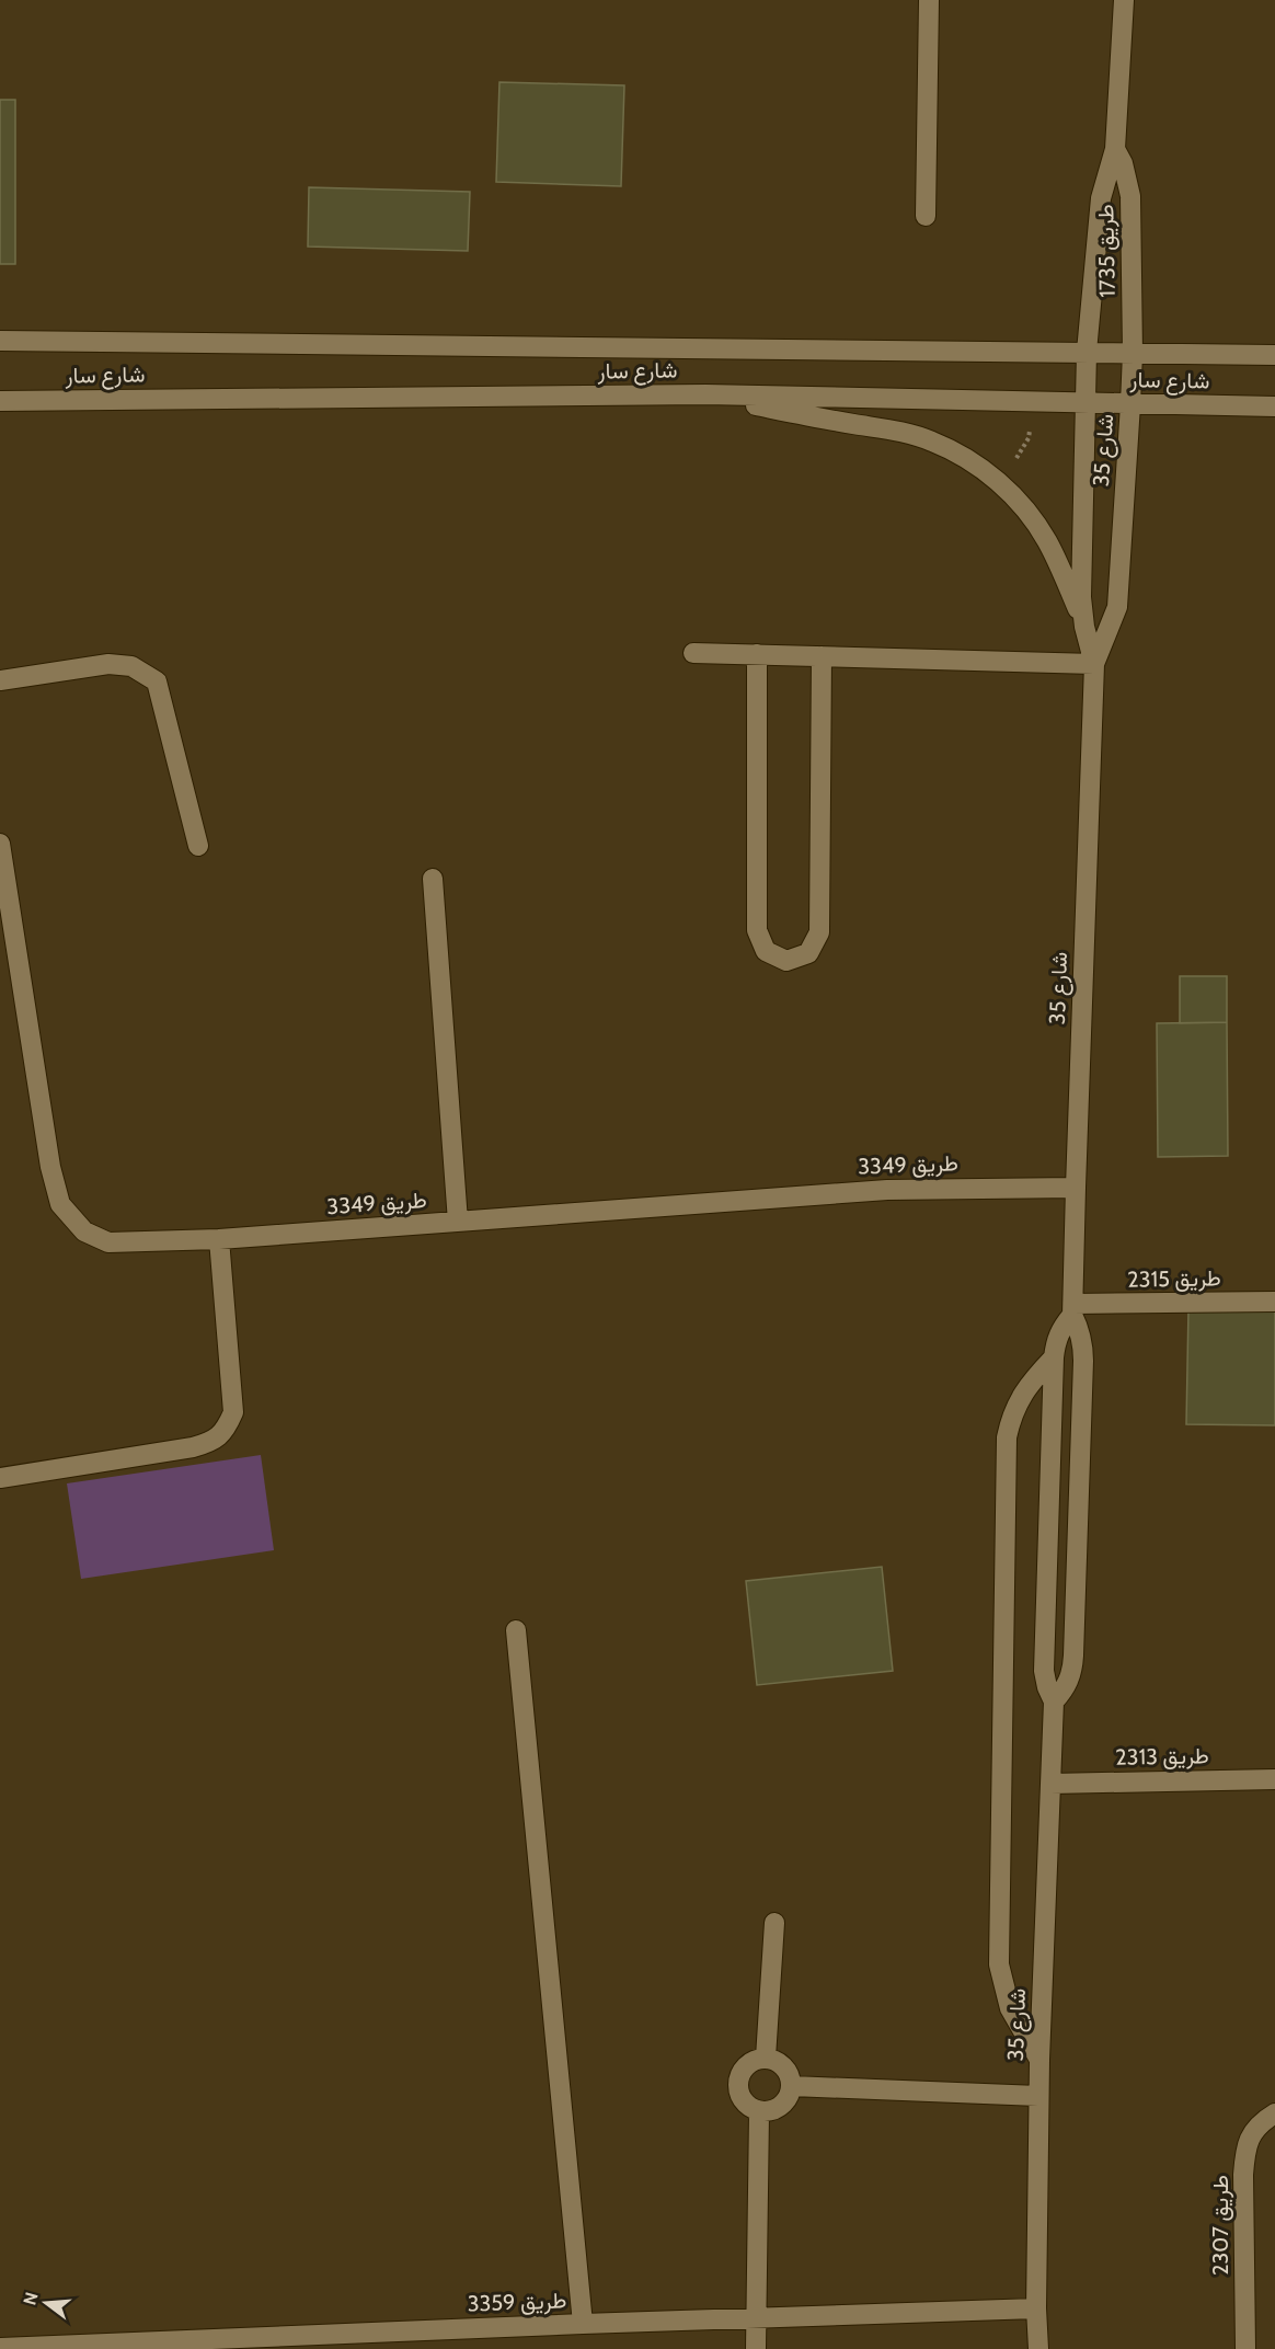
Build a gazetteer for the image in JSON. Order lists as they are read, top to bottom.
{
  "streets": {
    "street": [
      "طريق 1735",
      "شارع سار",
      "شارع 35",
      "طريق 3349",
      "طريق 2315",
      "طريق 2313",
      "طريق 2307",
      "طريق 3359"
    ]
  },
  "crossings": [
    ["طريق 1735", "شارع سار"],
    ["طريق 1735", "شارع 35"],
    ["شارع سار", "شارع 35"],
    ["شارع 35", "طريق 3349"],
    ["شارع 35", "طريق 2315"],
    ["شارع 35", "طريق 2313"],
    ["شارع 35", "طريق 3359"]
  ],
  "north": "left"
}
